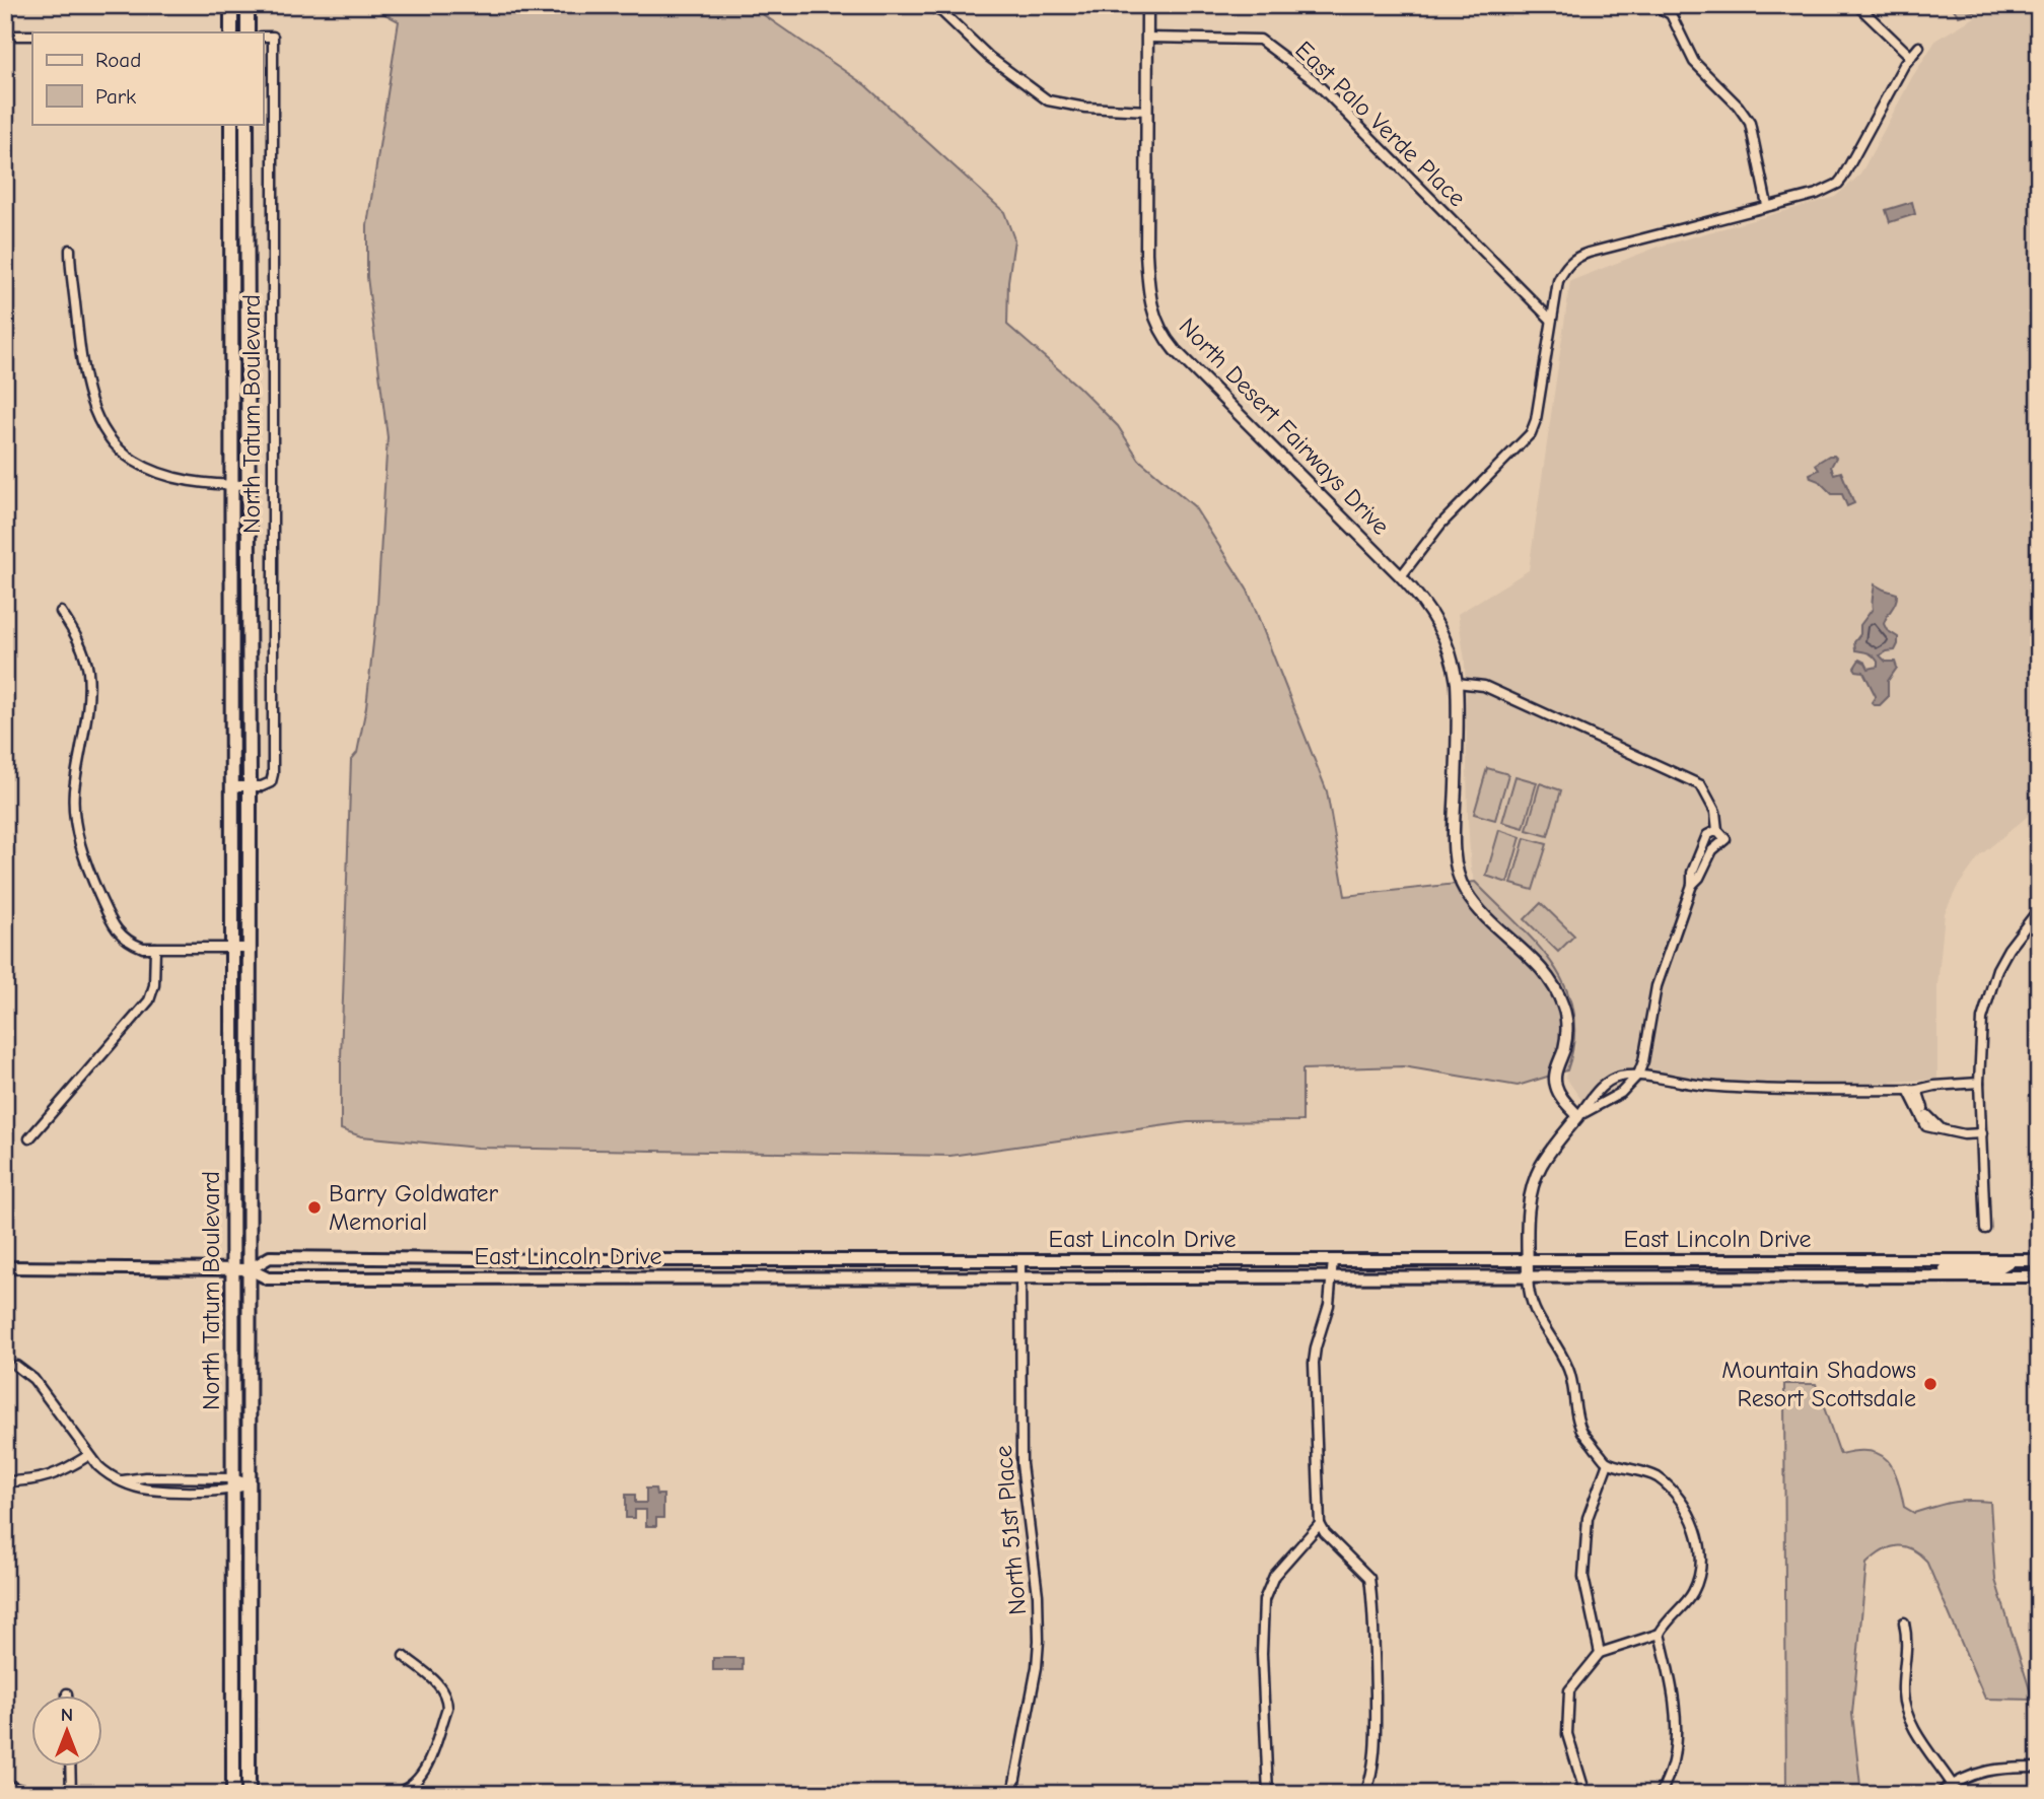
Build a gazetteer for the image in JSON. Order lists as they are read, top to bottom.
{
  "streets": {
    "main road": ["North Tatum Boulevard", "East Lincoln Drive"],
    "street": ["East Palo Verde Place", "North Desert Fairways Drive", "North 51st Place"]
  },
  "crossings": [
    ["East Palo Verde Place", "North Desert Fairways Drive"],
    ["North Tatum Boulevard", "East Lincoln Drive"],
    ["East Lincoln Drive", "North 51st Place"]
  ],
  "places": ["Barry Goldwater Memorial", "Mountain Shadows Resort Scottsdale"],
  "legend": ["Road", "Park"],
  "north": "top"
}
